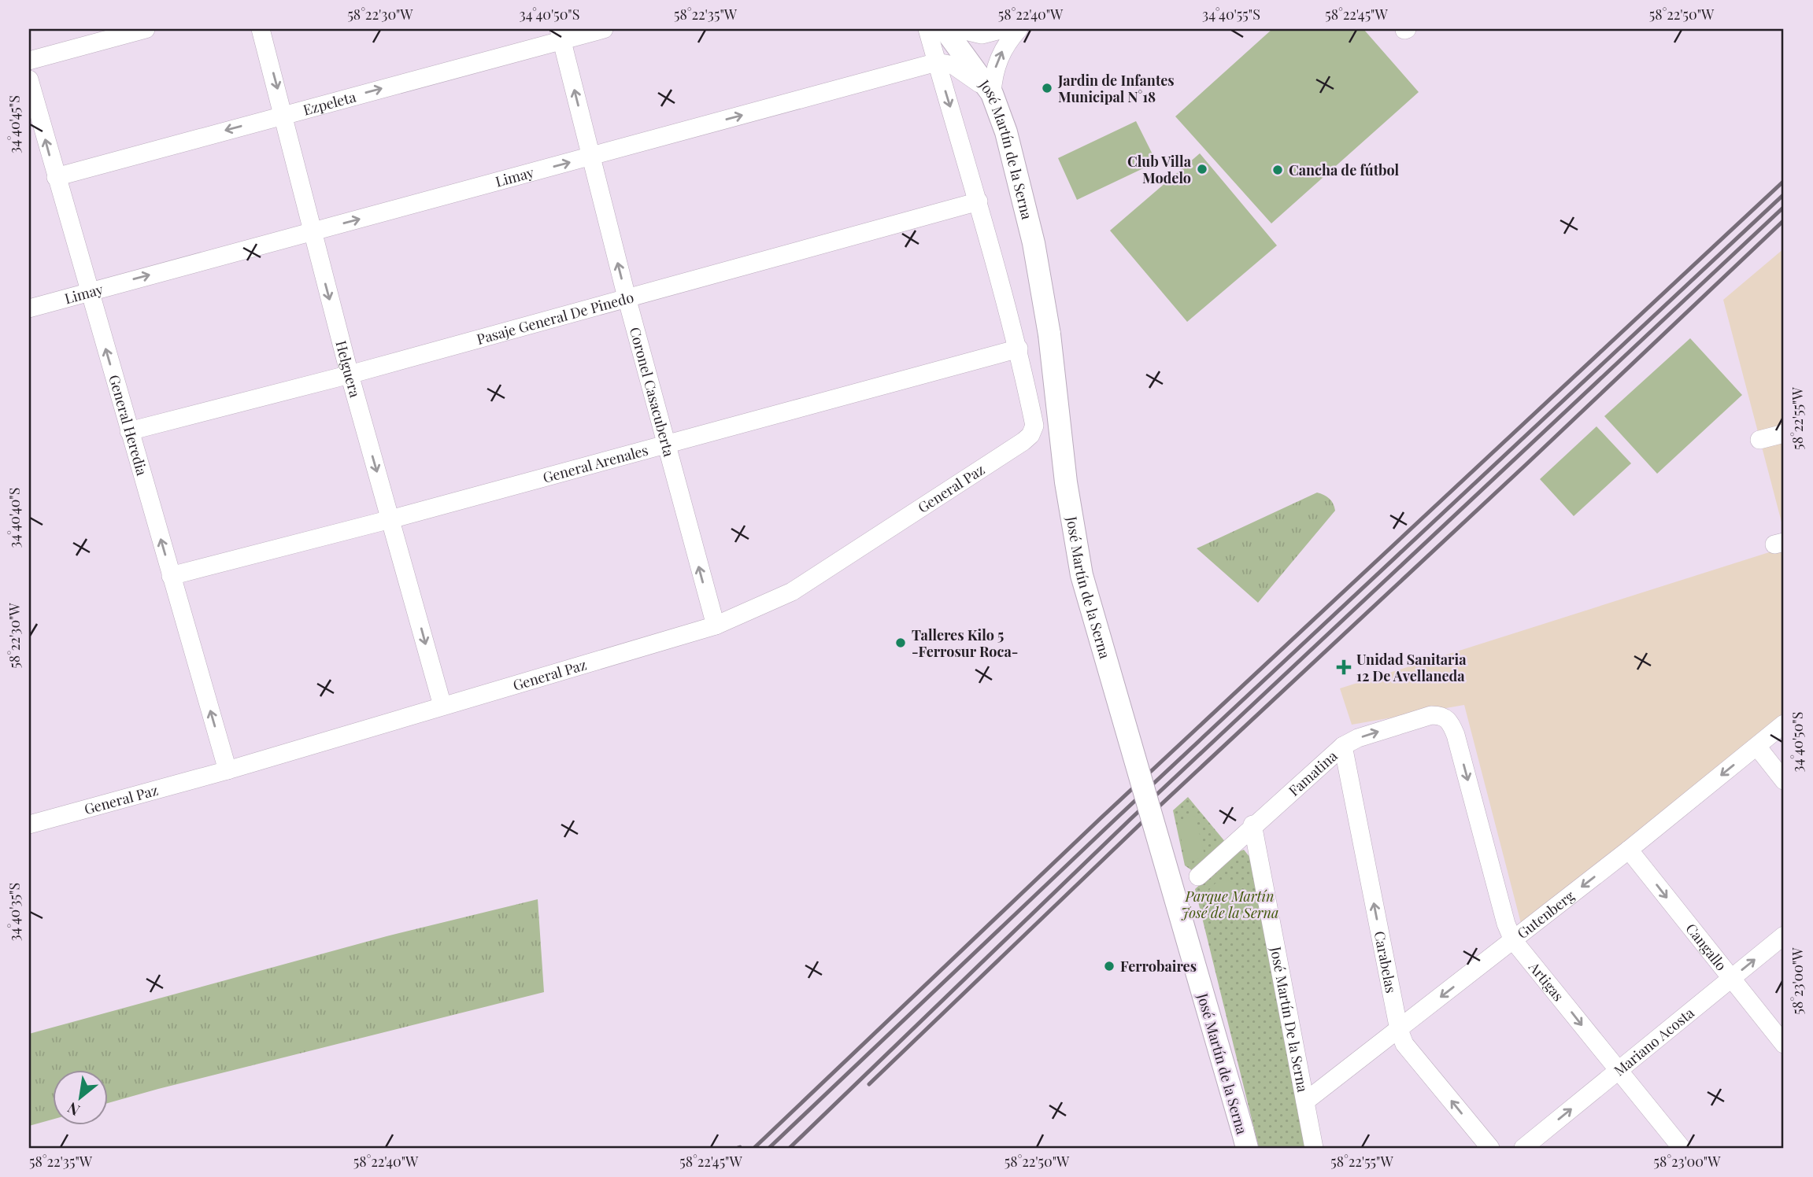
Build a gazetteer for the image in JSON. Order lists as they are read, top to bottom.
{
  "streets": {
    "street": [
      "Ezpeleta",
      "José Martín de la Serna",
      "Limay",
      "Pasaje General De Pinedo",
      "Helguera",
      "Coronel Casacuberta",
      "General Heredia",
      "General Arenales",
      "General Paz",
      "Famatina",
      "Gutenberg",
      "Cangallo",
      "Carabelas",
      "Artigas",
      "José Martín De la Serna",
      "Mariano Acosta"
    ]
  },
  "crossings": [
    ["Ezpeleta", "Helguera"],
    ["Ezpeleta", "Coronel Casacuberta"],
    ["Ezpeleta", "General Heredia"],
    ["Limay", "Helguera"],
    ["Limay", "Coronel Casacuberta"],
    ["Limay", "General Heredia"],
    ["Pasaje General De Pinedo", "Helguera"],
    ["Pasaje General De Pinedo", "Coronel Casacuberta"],
    ["Pasaje General De Pinedo", "General Heredia"],
    ["Helguera", "General Arenales"],
    ["Helguera", "General Paz"],
    ["Coronel Casacuberta", "General Arenales"],
    ["Coronel Casacuberta", "General Paz"],
    ["General Heredia", "General Arenales"],
    ["General Heredia", "General Paz"],
    ["General Arenales", "General Paz"],
    ["Famatina", "Carabelas"],
    ["Famatina", "Artigas"],
    ["Famatina", "José Martín De la Serna"],
    ["Gutenberg", "Cangallo"],
    ["Gutenberg", "Carabelas"],
    ["Gutenberg", "Artigas"],
    ["Gutenberg", "José Martín De la Serna"],
    ["Cangallo", "Mariano Acosta"],
    ["Artigas", "Mariano Acosta"]
  ],
  "one_way": [
    "Limay",
    "Helguera",
    "Coronel Casacuberta",
    "General Heredia",
    "Famatina",
    "Gutenberg",
    "Cangallo",
    "Carabelas",
    "Artigas",
    "Mariano Acosta"
  ],
  "parks": ["Parque Martín José de la Serna"],
  "places": {
    "other": [
      "Jardin de Infantes Municipal N°18",
      "Club Villa Modelo",
      "Cancha de fútbol",
      "Talleres Kilo 5 -Ferrosur Roca-",
      "Ferrobaires"
    ],
    "health": ["Unidad Sanitaria 12 De Avellaneda"]
  },
  "north": "bottom left",
  "coordinates": [
    "58°22'30\"W",
    "34°40'50\"S",
    "58°22'35\"W",
    "58°22'40\"W",
    "34°40'55\"S",
    "58°22'45\"W",
    "58°22'50\"W",
    "34°40'45\"S",
    "58°22'55\"W",
    "34°40'40\"S",
    "34°40'35\"S",
    "58°23'00\"W"
  ]
}
